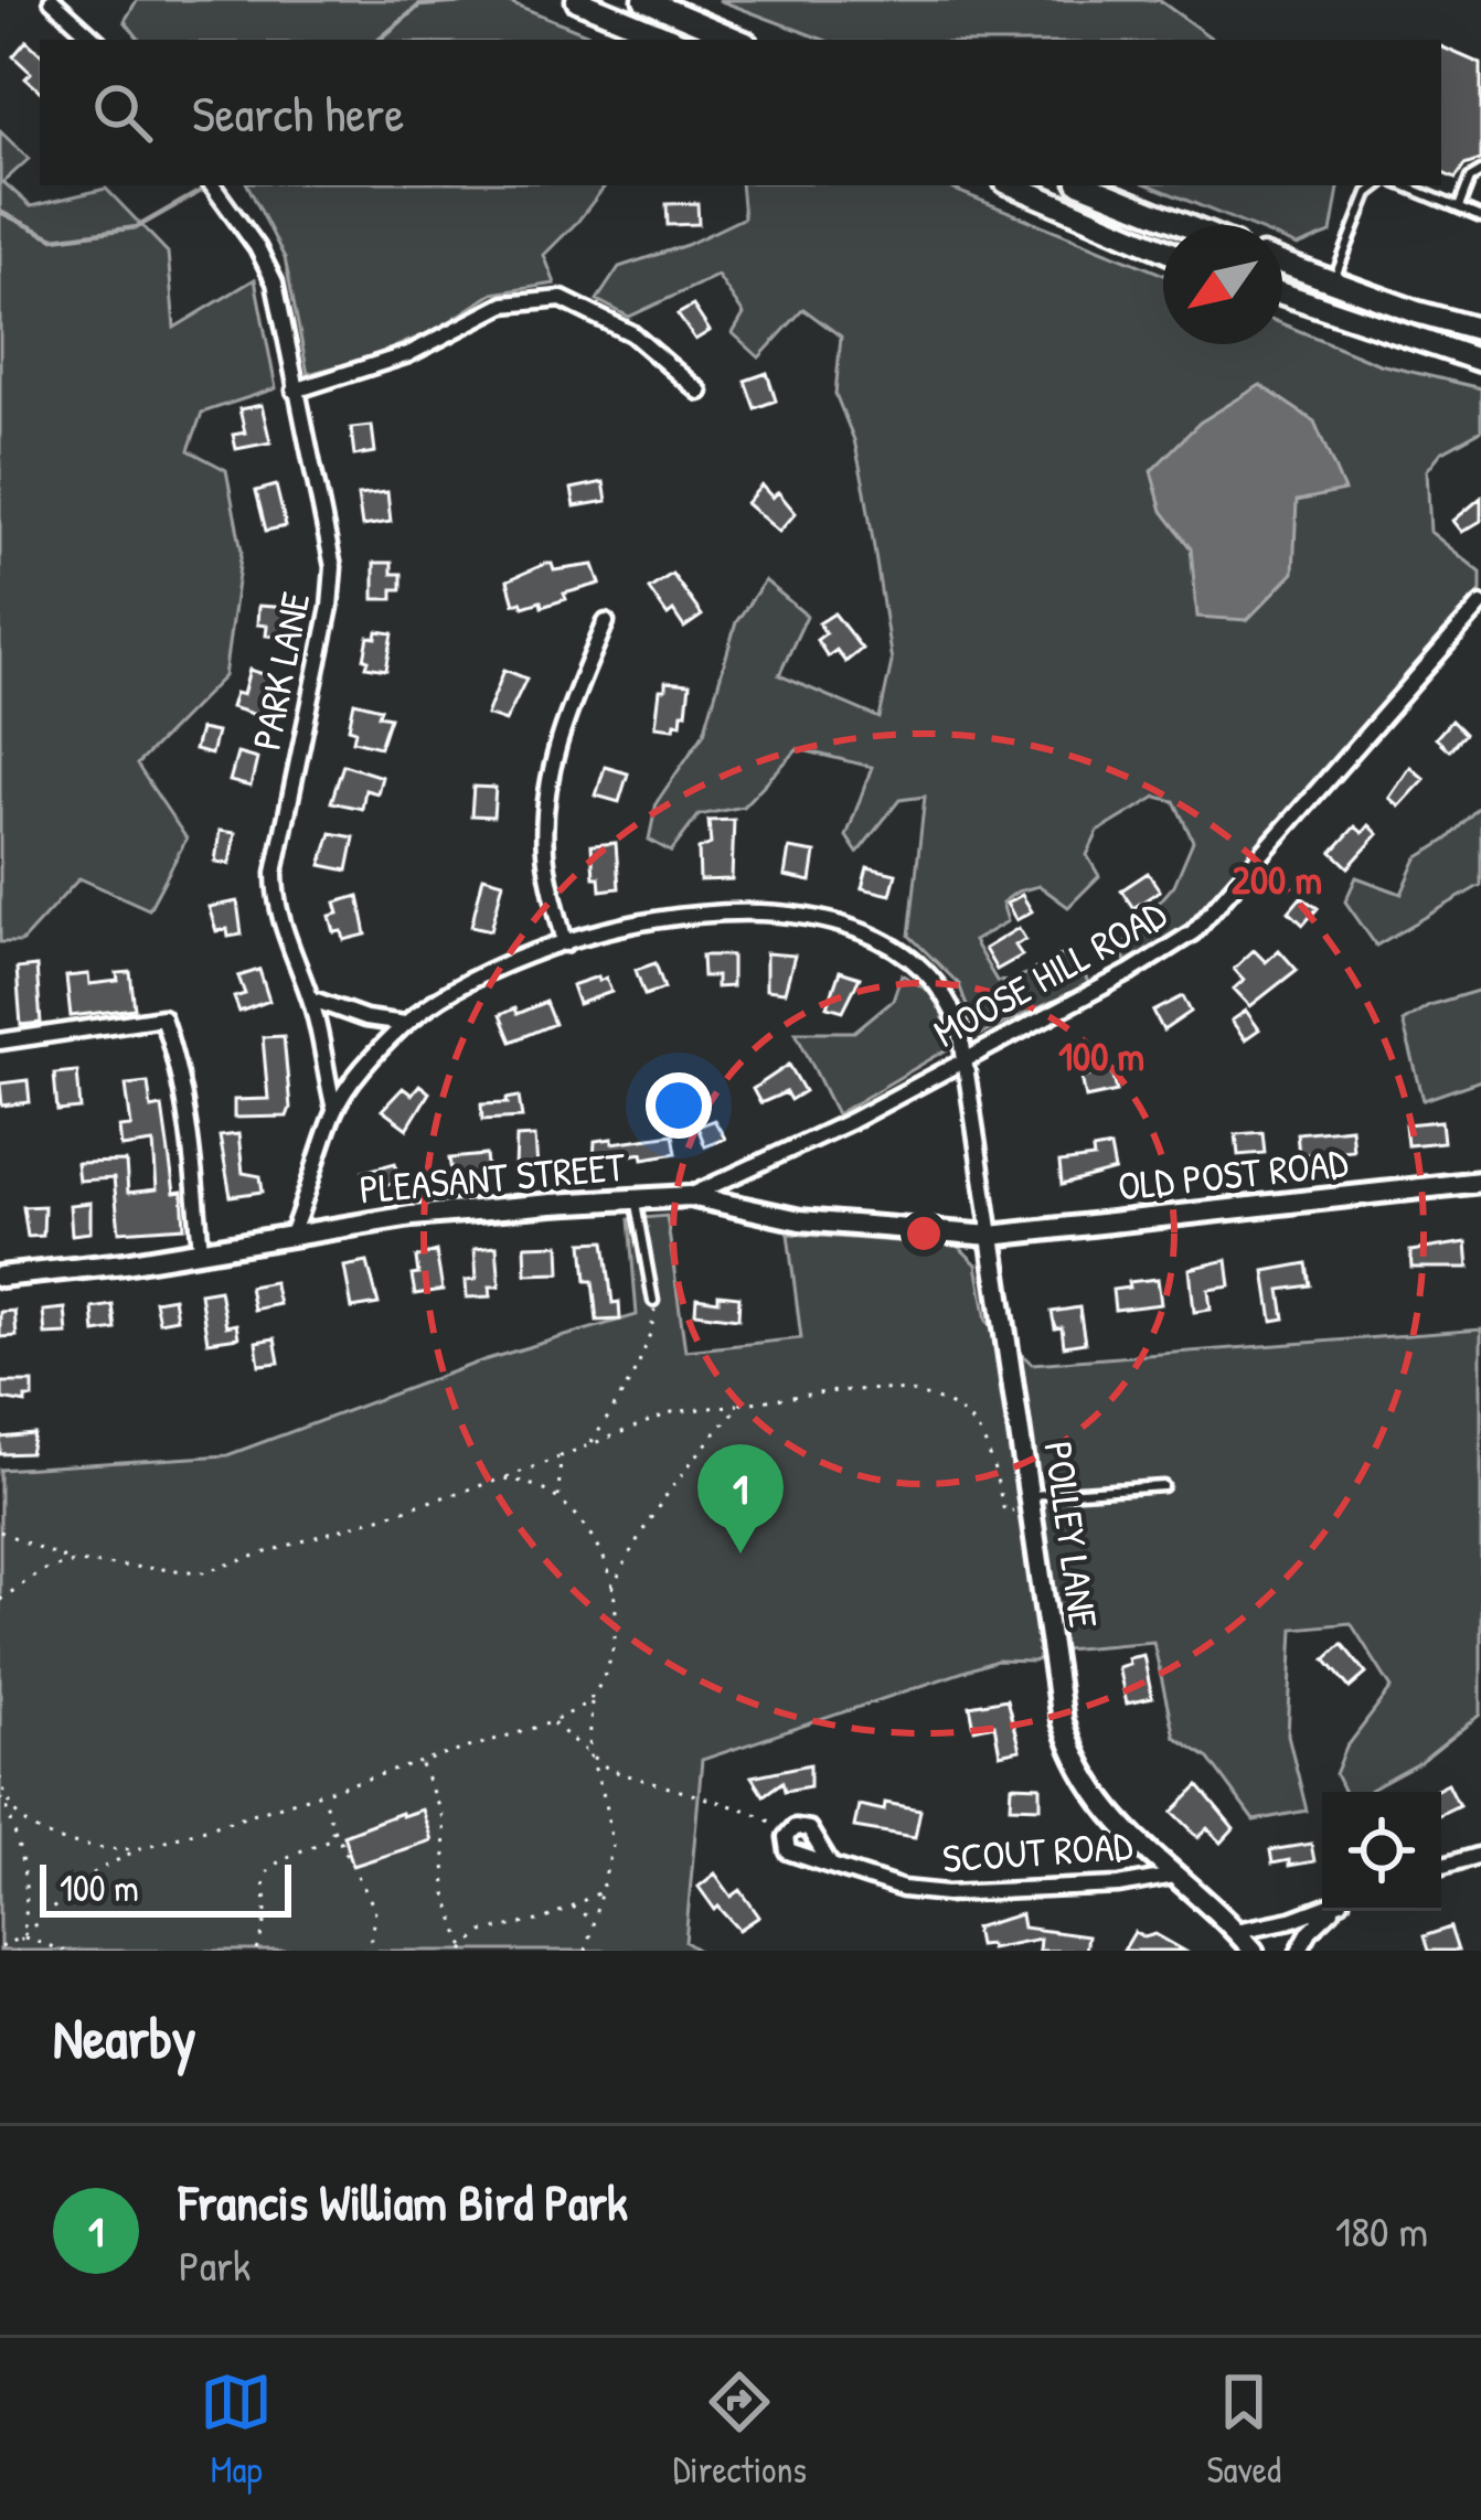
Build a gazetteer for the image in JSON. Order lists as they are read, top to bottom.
{
  "streets": {
    "street": [
      "PARK LANE",
      "MOOSE HILL ROAD",
      "OLD POST ROAD",
      "PLEASANT STREET",
      "POLLEY LANE",
      "SCOUT ROAD"
    ]
  },
  "crossings": [
    ["PARK LANE", "POLLEY LANE"],
    ["MOOSE HILL ROAD", "PLEASANT STREET"],
    ["MOOSE HILL ROAD", "POLLEY LANE"],
    ["OLD POST ROAD", "PLEASANT STREET"],
    ["OLD POST ROAD", "POLLEY LANE"],
    ["PLEASANT STREET", "POLLEY LANE"],
    ["POLLEY LANE", "SCOUT ROAD"]
  ],
  "scale_bar": "100 m",
  "north": "bottom left",
  "page": {
    "search": "Search here",
    "pins": "1",
    "scale": "100 m",
    "heading": "Nearby",
    "list": [
      {
        "mark": "1",
        "name": "Francis William Bird Park",
        "note": "Park",
        "value": "180 m"
      }
    ],
    "nav": ["Map", "Directions", "Saved"]
  },
  "rings": ["200 m", "100 m"]
}
